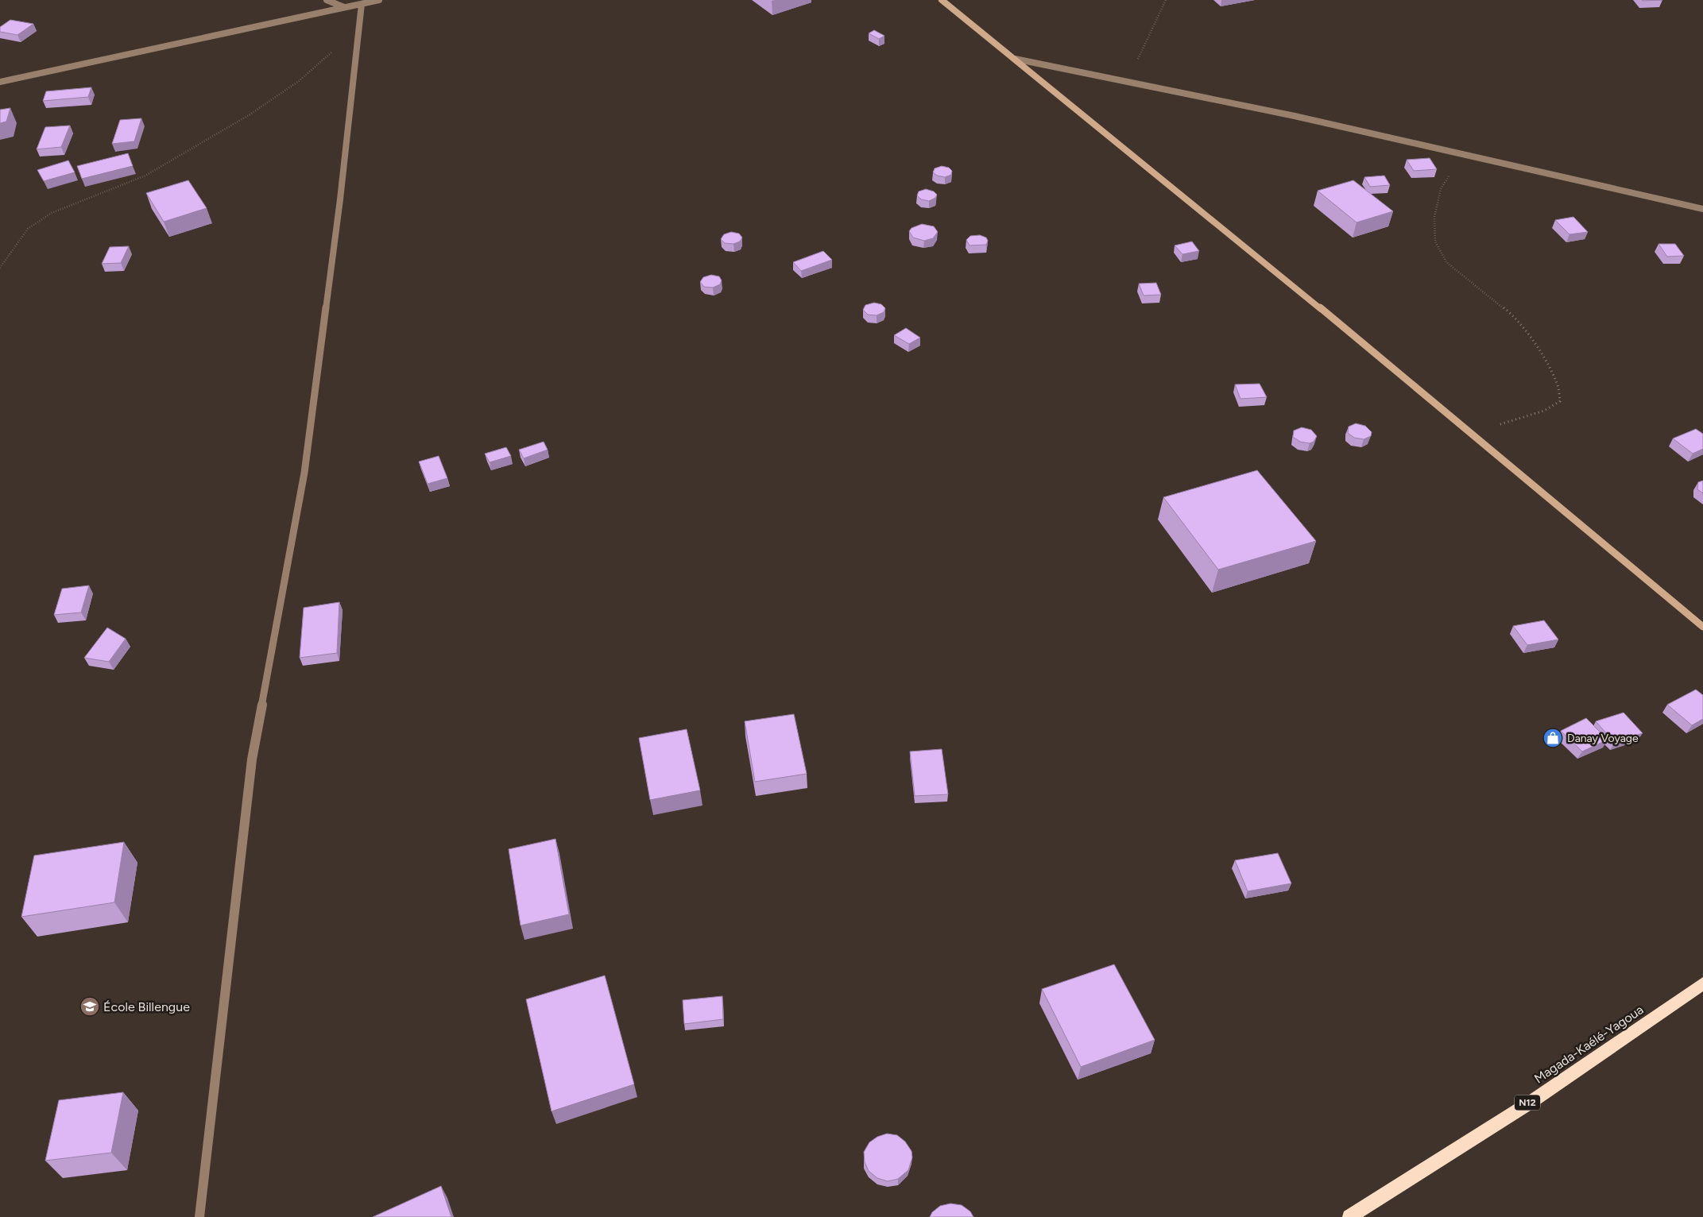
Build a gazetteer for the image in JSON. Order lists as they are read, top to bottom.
{
  "streets": {
    "highway": ["Magada-Kaélé-Yagoua", "N12"]
  },
  "places": {
    "shop": ["Danay Voyage"],
    "school or university": ["École Billengue"]
  }
}
